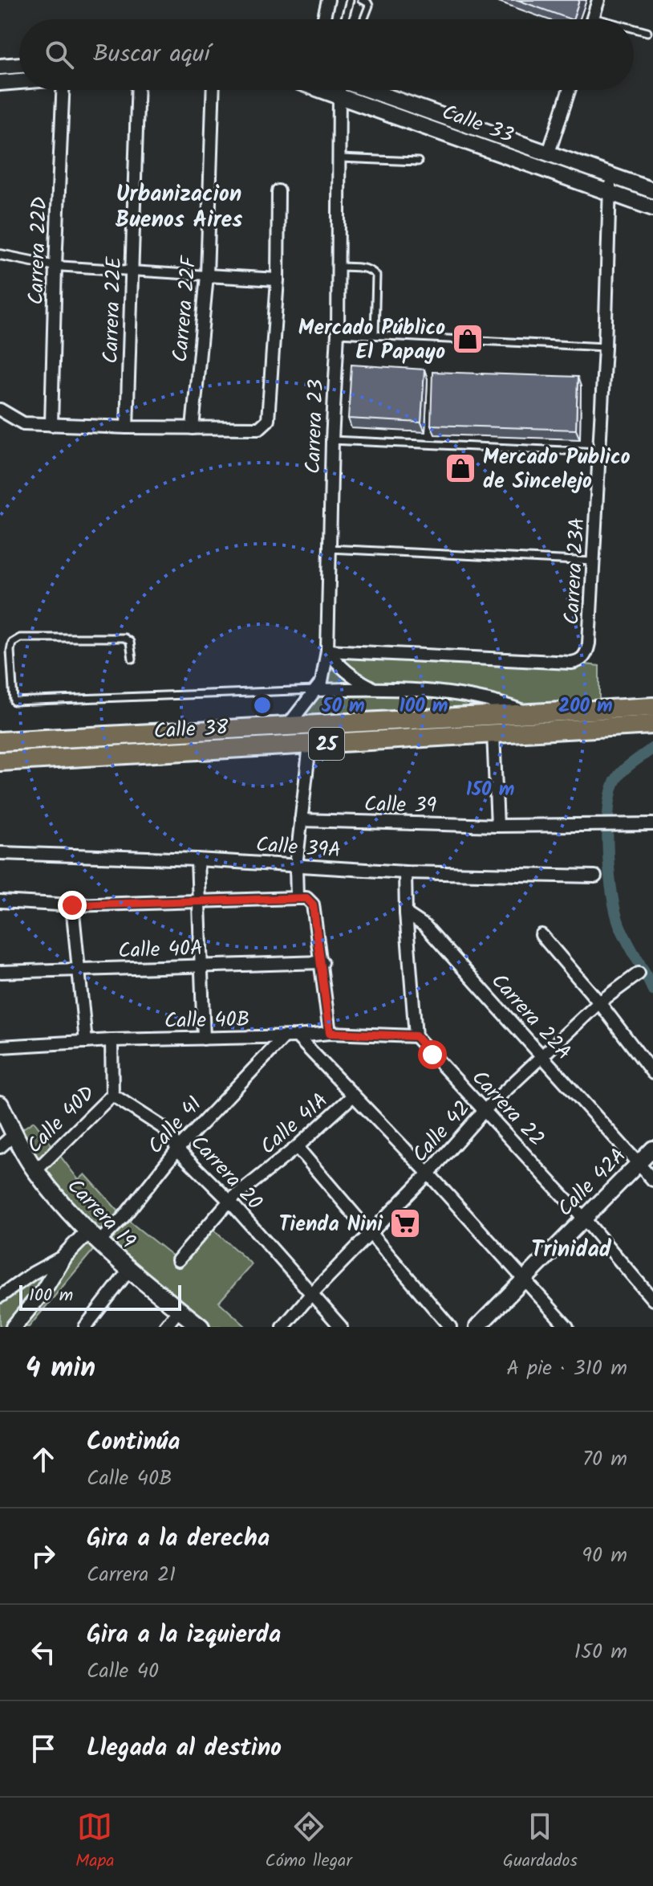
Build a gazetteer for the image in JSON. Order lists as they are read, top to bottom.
{
  "streets": {
    "highway": ["Calle 38", "25"],
    "main road": ["Carrera 19"],
    "street": [
      "Calle 33",
      "Carrera 22D",
      "Carrera 22F",
      "Carrera 22E",
      "Carrera 23",
      "Carrera 23A",
      "Calle 39",
      "Calle 39A",
      "Calle 40A",
      "Carrera 22A",
      "Calle 40B",
      "Carrera 22",
      "Calle 40D",
      "Calle 41A",
      "Calle 41",
      "Calle 42",
      "Carrera 20",
      "Calle 42A"
    ]
  },
  "crossings": [
    ["Calle 33", "Carrera 23"],
    ["Calle 33", "Carrera 23A"],
    ["Carrera 23", "Carrera 23A"],
    ["Carrera 23", "Calle 38"],
    ["Carrera 22A", "Calle 42"],
    ["Carrera 22A", "Calle 42A"],
    ["Calle 40B", "Carrera 22"],
    ["Calle 40B", "Calle 41"],
    ["Carrera 22", "Calle 42"],
    ["Carrera 22", "Calle 42A"],
    ["Calle 40D", "Carrera 20"],
    ["Calle 40D", "Carrera 19"],
    ["Calle 41A", "Carrera 20"],
    ["Calle 41", "Carrera 20"],
    ["Calle 41", "Carrera 19"],
    ["Calle 42", "Carrera 20"]
  ],
  "districts": ["Urbanizacion Buenos Aires", "Trinidad"],
  "places": {
    "shop": ["Mercado Público El Papayo", "Mercado Publico de Sincelejo"],
    "supermarket": ["Tienda Nini"]
  },
  "scale_bar": "100 m",
  "page": {
    "search": "Buscar aquí",
    "scale": "100 m",
    "heading": ["4 min", "A pie · 310 m"],
    "list": [
      ["Continúa", "Calle 40B", "70 m"],
      ["Gira a la derecha", "Carrera 21", "90 m"],
      ["Gira a la izquierda", "Calle 40", "150 m"],
      "Llegada al destino"
    ],
    "nav": ["Mapa", "Cómo llegar", "Guardados"]
  },
  "rings": [
    "50 m",
    "100 m",
    "200 m",
    "150 m"
  ]
}
